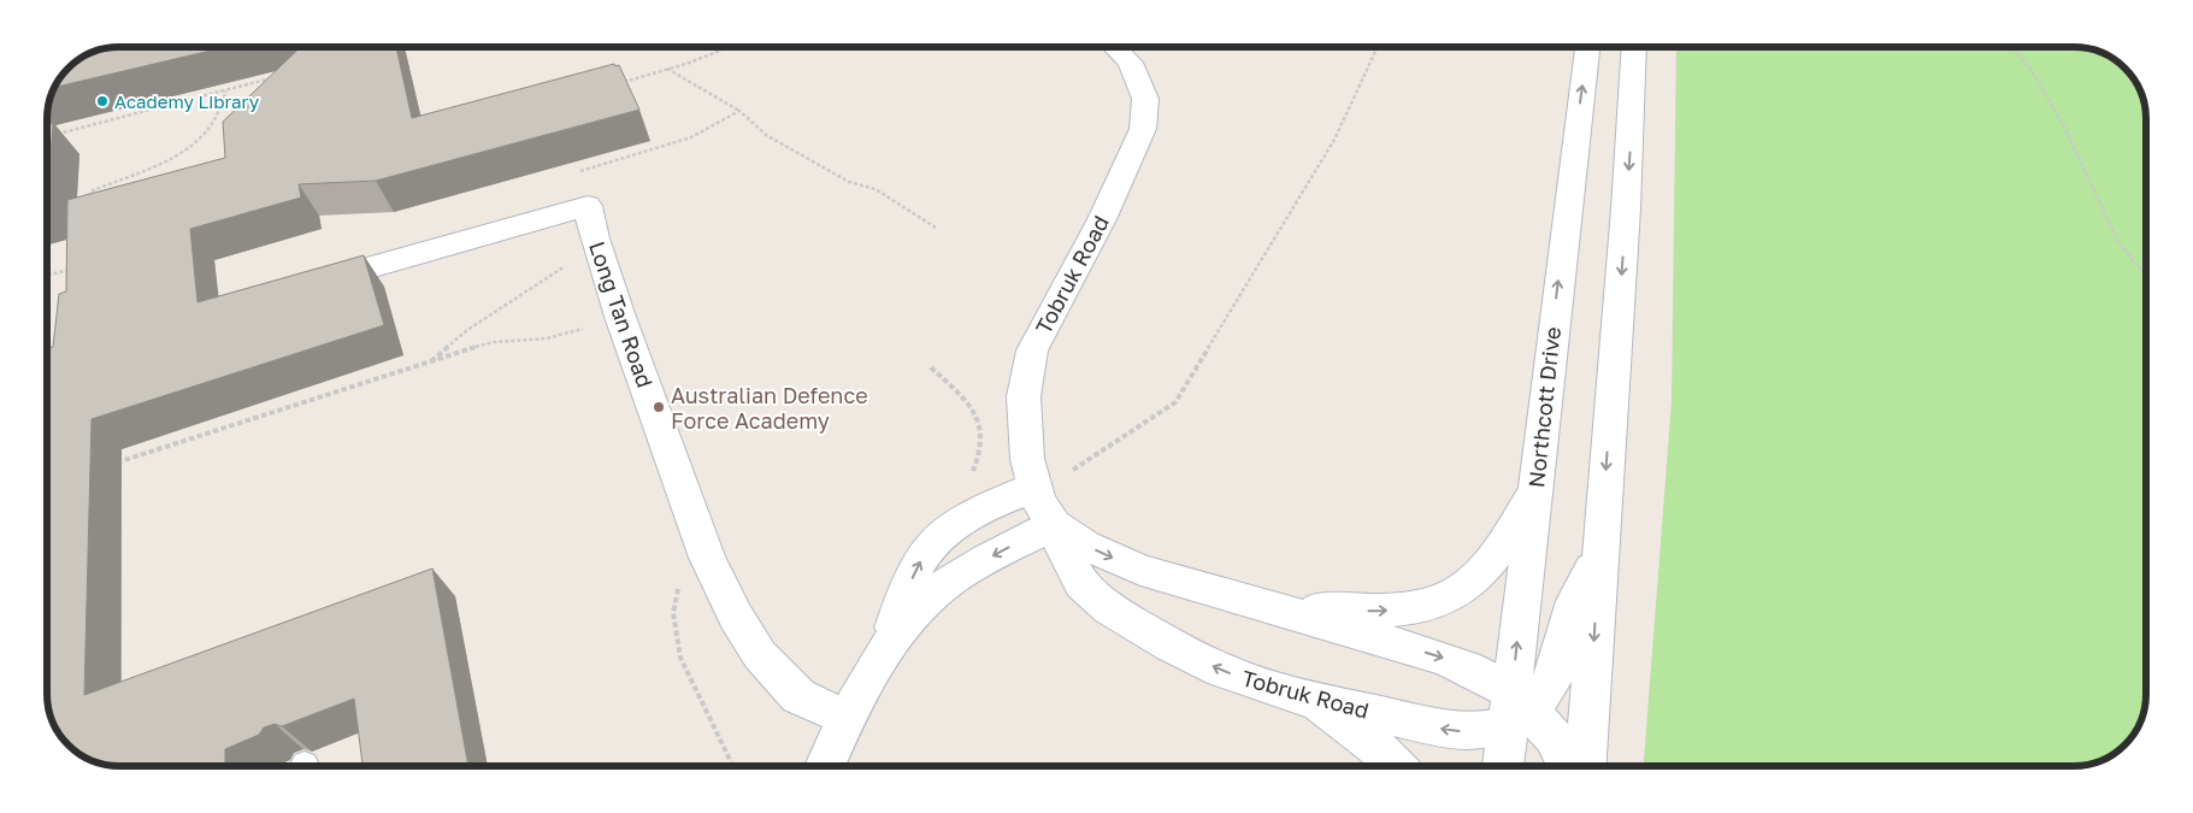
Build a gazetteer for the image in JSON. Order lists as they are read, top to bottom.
{
  "streets": {
    "street": ["Tobruk Road", "Long Tan Road", "Northcott Drive"]
  },
  "crossings": [
    ["Tobruk Road", "Northcott Drive"]
  ],
  "places": ["Academy Library", "Australian Defence Force Academy"]
}
